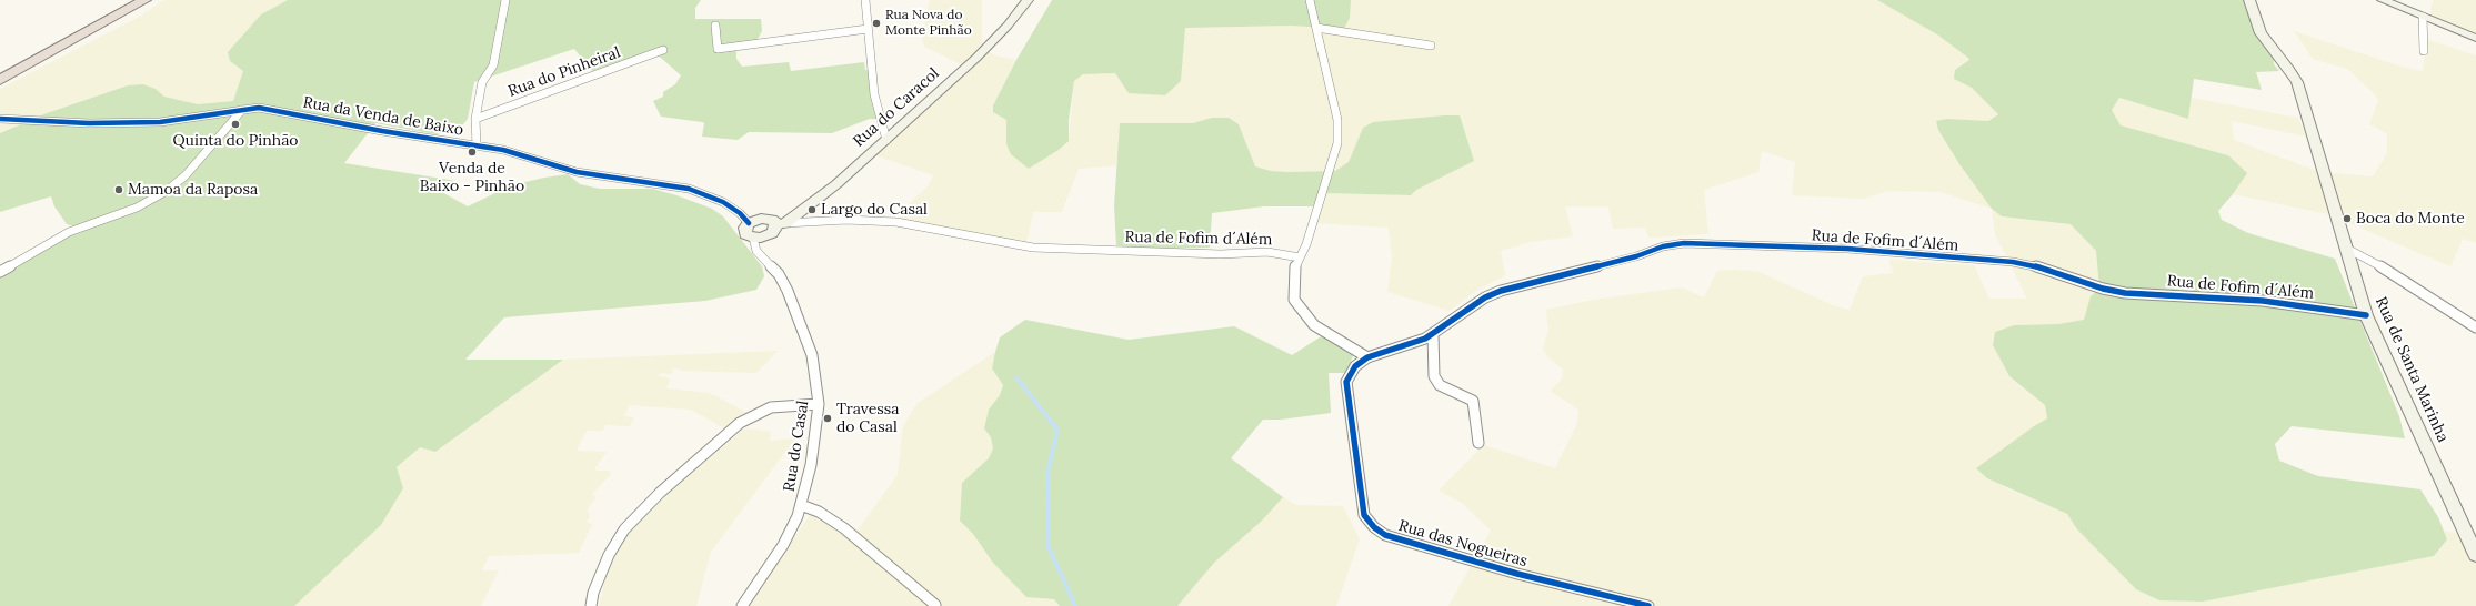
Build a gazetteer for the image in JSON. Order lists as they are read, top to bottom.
{
  "streets": {
    "street": [
      "Rua do Pinheiral",
      "Rua do Caracol",
      "Rua da Venda de Baixo",
      "Rua de Fofim d´Além",
      "Rua de Santa Marinha",
      "Rua do Casal",
      "Rua das Nogueiras"
    ]
  },
  "crossings": [
    ["Rua do Caracol", "Rua de Fofim d´Além"],
    ["Rua de Fofim d´Além", "Rua de Santa Marinha"],
    ["Rua de Fofim d´Além", "Rua das Nogueiras"]
  ],
  "places": [
    "Rua Nova do Monte Pinhão",
    "Quinta do Pinhão",
    "Venda de Baixo - Pinhão",
    "Mamoa da Raposa",
    "Largo do Casal",
    "Boca do Monte",
    "Travessa do Casal"
  ]
}
